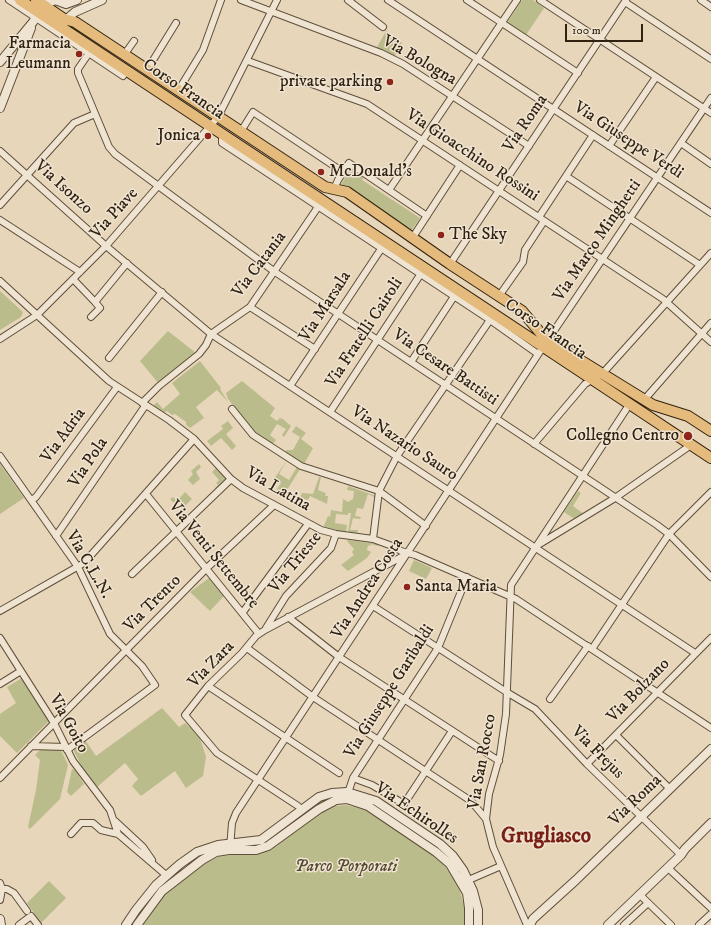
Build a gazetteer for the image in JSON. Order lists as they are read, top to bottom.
{
  "streets": {
    "main road": ["Corso Francia"],
    "street": [
      "Via Bologna",
      "Via Roma",
      "Via Giuseppe Verdi",
      "Via Gioacchino Rossini",
      "Via Isonzo",
      "Via Piave",
      "Via Marco Minghetti",
      "Via Catania",
      "Via Marsala",
      "Via Fratelli Cairoli",
      "Via Cesare Battisti",
      "Via Adria",
      "Via Nazario Sauro",
      "Via Pola",
      "Via Latina",
      "Via Venti Settembre",
      "Via Trieste",
      "Via C.L.N.",
      "Via Andrea Costa",
      "Via Trento",
      "Via Zara",
      "Via Bolzano",
      "Via Giuseppe Garibaldi",
      "Via Goito",
      "Via Frejus",
      "Via San Rocco",
      "Via Echirolles"
    ]
  },
  "crossings": [
    ["Via Bologna", "Via Roma"],
    ["Via Bologna", "Via Piave"],
    ["Corso Francia", "Via Roma"],
    ["Corso Francia", "Via Gioacchino Rossini"],
    ["Corso Francia", "Via Piave"],
    ["Corso Francia", "Via Marco Minghetti"],
    ["Corso Francia", "Via Catania"],
    ["Corso Francia", "Via Marsala"],
    ["Corso Francia", "Via Fratelli Cairoli"],
    ["Corso Francia", "Via Cesare Battisti"],
    ["Corso Francia", "Via Andrea Costa"],
    ["Corso Francia", "Via San Rocco"],
    ["Via Roma", "Via Giuseppe Verdi"],
    ["Via Roma", "Via Gioacchino Rossini"],
    ["Via Roma", "Via Frejus"],
    ["Via Roma", "Via San Rocco"],
    ["Via Giuseppe Verdi", "Via Marco Minghetti"],
    ["Via Gioacchino Rossini", "Via Piave"],
    ["Via Gioacchino Rossini", "Via Marco Minghetti"],
    ["Via Isonzo", "Via Piave"],
    ["Via Isonzo", "Via Nazario Sauro"],
    ["Via Piave", "Via Cesare Battisti"],
    ["Via Piave", "Via Nazario Sauro"],
    ["Via Piave", "Via Latina"],
    ["Via Marco Minghetti", "Via Andrea Costa"],
    ["Via Catania", "Via Cesare Battisti"],
    ["Via Catania", "Via Nazario Sauro"],
    ["Via Catania", "Via Pola"],
    ["Via Catania", "Via Latina"],
    ["Via Marsala", "Via Cesare Battisti"],
    ["Via Marsala", "Via Nazario Sauro"],
    ["Via Fratelli Cairoli", "Via Cesare Battisti"],
    ["Via Fratelli Cairoli", "Via Nazario Sauro"],
    ["Via Cesare Battisti", "Via Andrea Costa"],
    ["Via Cesare Battisti", "Via San Rocco"],
    ["Via Adria", "Via Latina"],
    ["Via Adria", "Via C.L.N."],
    ["Via Nazario Sauro", "Via Andrea Costa"],
    ["Via Nazario Sauro", "Via Bolzano"],
    ["Via Nazario Sauro", "Via San Rocco"],
    ["Via Pola", "Via Latina"],
    ["Via Pola", "Via C.L.N."],
    ["Via Latina", "Via Trieste"],
    ["Via Latina", "Via Andrea Costa"],
    ["Via Latina", "Via Trento"],
    ["Via Latina", "Via Zara"],
    ["Via Latina", "Via Bolzano"],
    ["Via Latina", "Via Giuseppe Garibaldi"],
    ["Via Latina", "Via San Rocco"],
    ["Via Venti Settembre", "Via Trento"],
    ["Via Venti Settembre", "Via Zara"],
    ["Via Trieste", "Via Zara"],
    ["Via C.L.N.", "Via Trento"],
    ["Via C.L.N.", "Via Goito"],
    ["Via Andrea Costa", "Via Zara"],
    ["Via Andrea Costa", "Via Frejus"],
    ["Via Andrea Costa", "Via Echirolles"],
    ["Via Trento", "Via Goito"],
    ["Via Bolzano", "Via Frejus"],
    ["Via Giuseppe Garibaldi", "Via Frejus"],
    ["Via Giuseppe Garibaldi", "Via Echirolles"],
    ["Via Frejus", "Via San Rocco"]
  ],
  "districts": ["Grugliasco"],
  "parks": ["Parco Porporati"],
  "places": [
    "Farmacia Leumann",
    "private parking",
    "Jonica",
    "McDonald's",
    "The Sky",
    "Collegno Centro",
    "Santa Maria"
  ],
  "scale_bar": "100 m"
}
